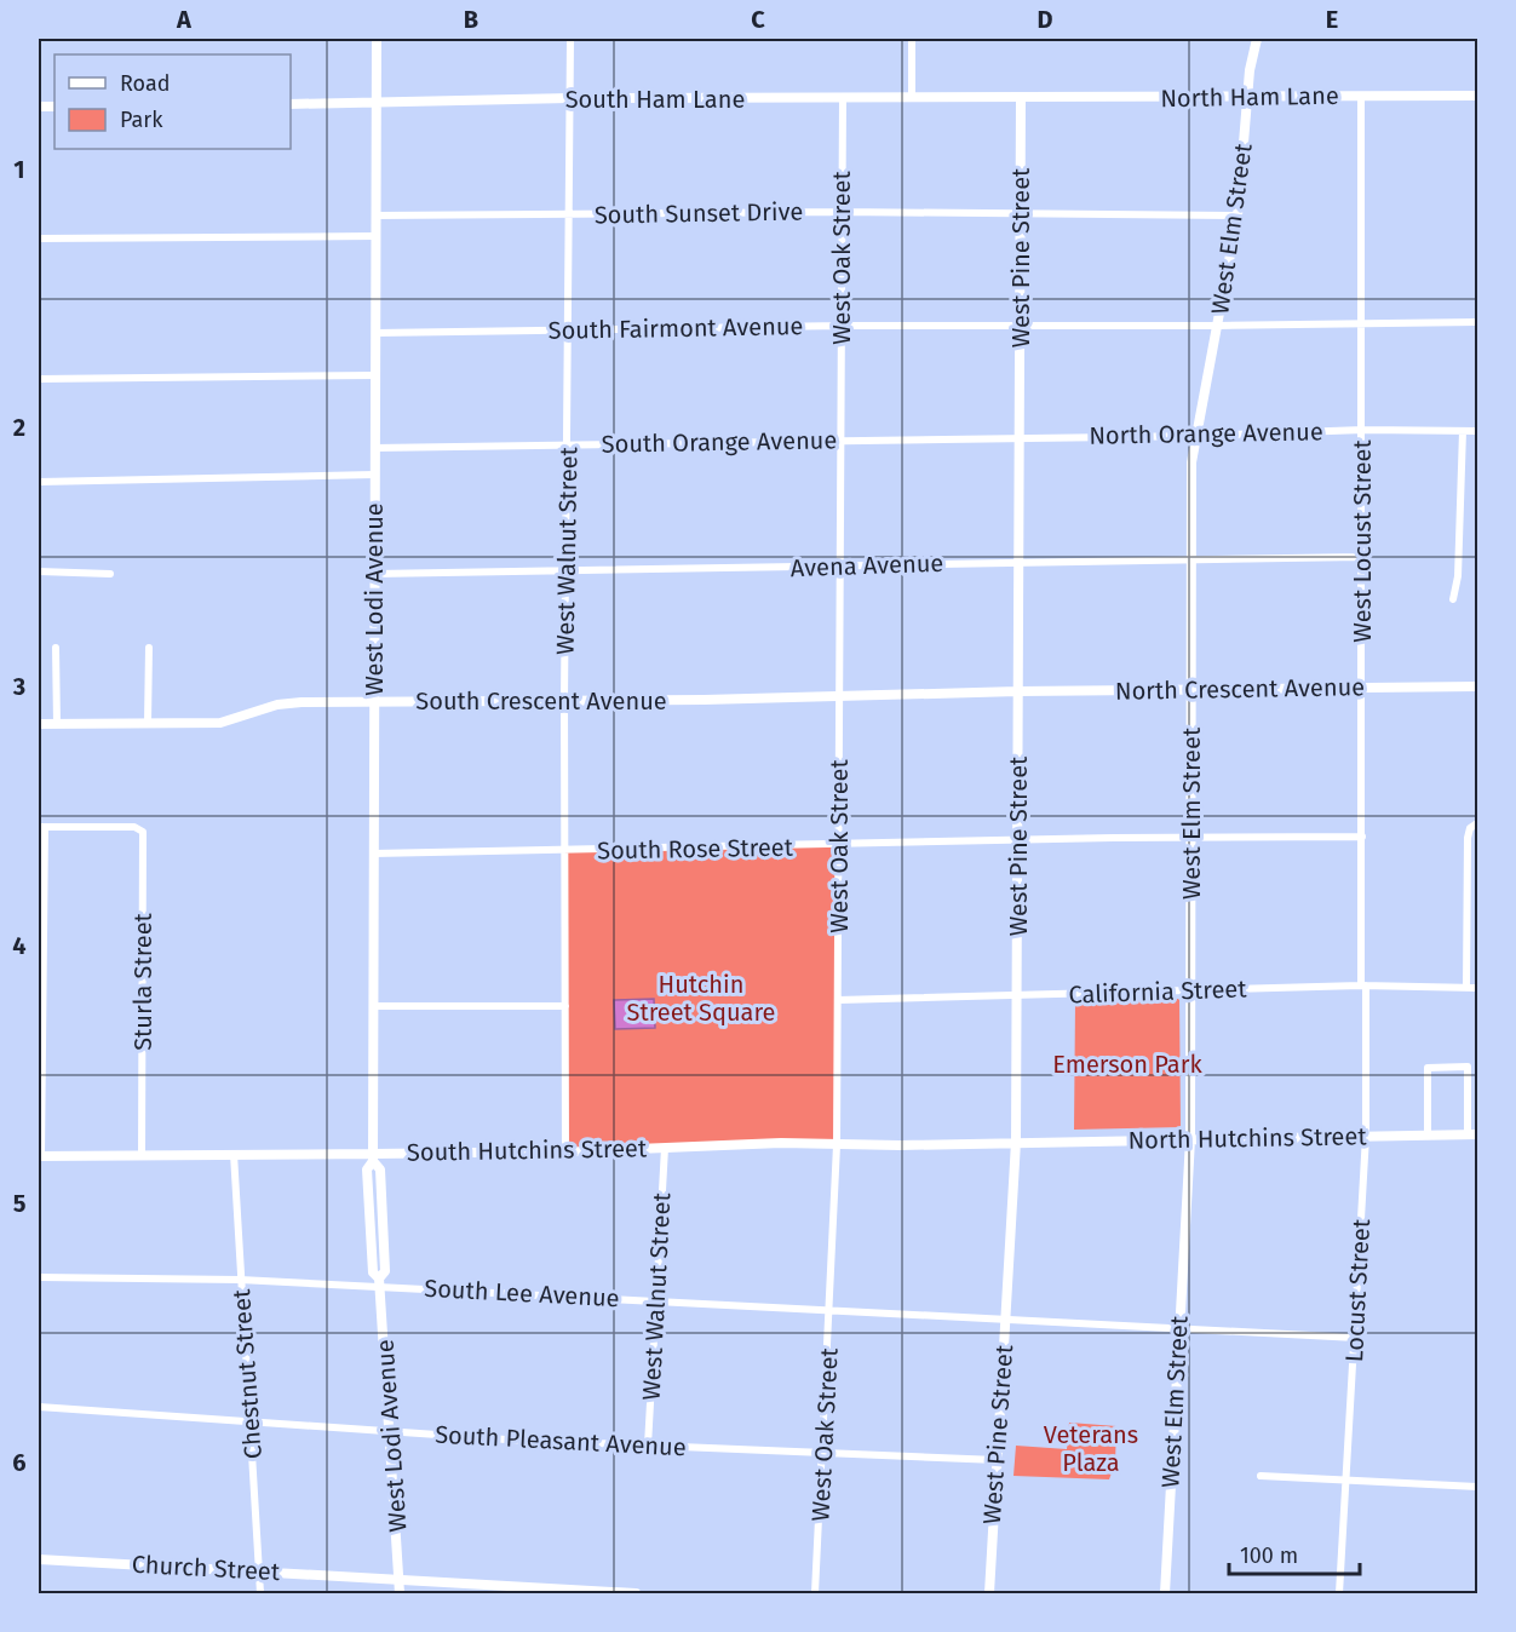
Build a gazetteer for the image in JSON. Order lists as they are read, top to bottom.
{
  "streets": {
    "main road": [
      "North Ham Lane",
      "South Ham Lane",
      "West Lodi Avenue",
      "South Hutchins Street"
    ],
    "street": [
      "South Sunset Drive",
      "West Elm Street",
      "West Oak Street",
      "West Pine Street",
      "South Fairmont Avenue",
      "North Orange Avenue",
      "South Orange Avenue",
      "West Locust Street",
      "West Walnut Street",
      "Avena Avenue",
      "North Crescent Avenue",
      "South Crescent Avenue",
      "South Rose Street",
      "Sturla Street",
      "California Street",
      "North Hutchins Street",
      "Locust Street",
      "South Lee Avenue",
      "Chestnut Street",
      "South Pleasant Avenue",
      "Church Street"
    ]
  },
  "crossings": [
    ["North Ham Lane", "South Ham Lane"],
    ["North Ham Lane", "West Elm Street"],
    ["North Ham Lane", "West Pine Street"],
    ["North Ham Lane", "West Locust Street"],
    ["South Ham Lane", "West Oak Street"],
    ["South Ham Lane", "West Pine Street"],
    ["South Ham Lane", "West Walnut Street"],
    ["South Ham Lane", "West Lodi Avenue"],
    ["South Sunset Drive", "West Elm Street"],
    ["South Sunset Drive", "West Oak Street"],
    ["South Sunset Drive", "West Pine Street"],
    ["South Sunset Drive", "West Walnut Street"],
    ["South Sunset Drive", "West Lodi Avenue"],
    ["West Elm Street", "South Fairmont Avenue"],
    ["West Elm Street", "North Orange Avenue"],
    ["West Elm Street", "Avena Avenue"],
    ["West Elm Street", "North Crescent Avenue"],
    ["West Elm Street", "South Rose Street"],
    ["West Elm Street", "California Street"],
    ["West Elm Street", "North Hutchins Street"],
    ["West Elm Street", "South Lee Avenue"],
    ["West Oak Street", "South Fairmont Avenue"],
    ["West Oak Street", "South Orange Avenue"],
    ["West Oak Street", "Avena Avenue"],
    ["West Oak Street", "South Crescent Avenue"],
    ["West Oak Street", "South Rose Street"],
    ["West Oak Street", "California Street"],
    ["West Oak Street", "South Hutchins Street"],
    ["West Oak Street", "South Lee Avenue"],
    ["West Oak Street", "South Pleasant Avenue"],
    ["West Pine Street", "South Fairmont Avenue"],
    ["West Pine Street", "North Orange Avenue"],
    ["West Pine Street", "South Orange Avenue"],
    ["West Pine Street", "Avena Avenue"],
    ["West Pine Street", "North Crescent Avenue"],
    ["West Pine Street", "South Rose Street"],
    ["West Pine Street", "California Street"],
    ["West Pine Street", "North Hutchins Street"],
    ["West Pine Street", "South Hutchins Street"],
    ["West Pine Street", "South Lee Avenue"],
    ["West Pine Street", "South Pleasant Avenue"],
    ["South Fairmont Avenue", "West Locust Street"],
    ["South Fairmont Avenue", "West Walnut Street"],
    ["South Fairmont Avenue", "West Lodi Avenue"],
    ["North Orange Avenue", "South Orange Avenue"],
    ["North Orange Avenue", "West Locust Street"],
    ["South Orange Avenue", "West Walnut Street"],
    ["South Orange Avenue", "West Lodi Avenue"],
    ["West Locust Street", "Avena Avenue"],
    ["West Locust Street", "North Crescent Avenue"],
    ["West Locust Street", "South Rose Street"],
    ["West Locust Street", "California Street"],
    ["West Locust Street", "Locust Street"],
    ["West Walnut Street", "Avena Avenue"],
    ["West Walnut Street", "South Crescent Avenue"],
    ["West Walnut Street", "South Rose Street"],
    ["West Walnut Street", "South Hutchins Street"],
    ["West Walnut Street", "South Lee Avenue"],
    ["West Walnut Street", "South Pleasant Avenue"],
    ["Avena Avenue", "West Lodi Avenue"],
    ["West Lodi Avenue", "South Crescent Avenue"],
    ["West Lodi Avenue", "South Rose Street"],
    ["West Lodi Avenue", "South Hutchins Street"],
    ["West Lodi Avenue", "South Lee Avenue"],
    ["West Lodi Avenue", "South Pleasant Avenue"],
    ["West Lodi Avenue", "Church Street"],
    ["North Crescent Avenue", "South Crescent Avenue"],
    ["Sturla Street", "South Hutchins Street"],
    ["California Street", "Locust Street"],
    ["North Hutchins Street", "South Hutchins Street"],
    ["North Hutchins Street", "Locust Street"],
    ["South Hutchins Street", "Chestnut Street"],
    ["Locust Street", "South Lee Avenue"],
    ["South Lee Avenue", "Chestnut Street"],
    ["Chestnut Street", "South Pleasant Avenue"],
    ["Chestnut Street", "Church Street"]
  ],
  "parks": ["Hutchin Street Square", "Emerson Park", "Veterans Plaza"],
  "legend": ["Road", "Park"],
  "scale_bar": "100 m",
  "grid": {
    "columns": [
      "A",
      "B",
      "C",
      "D",
      "E"
    ],
    "rows": [
      "1",
      "2",
      "3",
      "4",
      "5",
      "6"
    ]
  }
}
